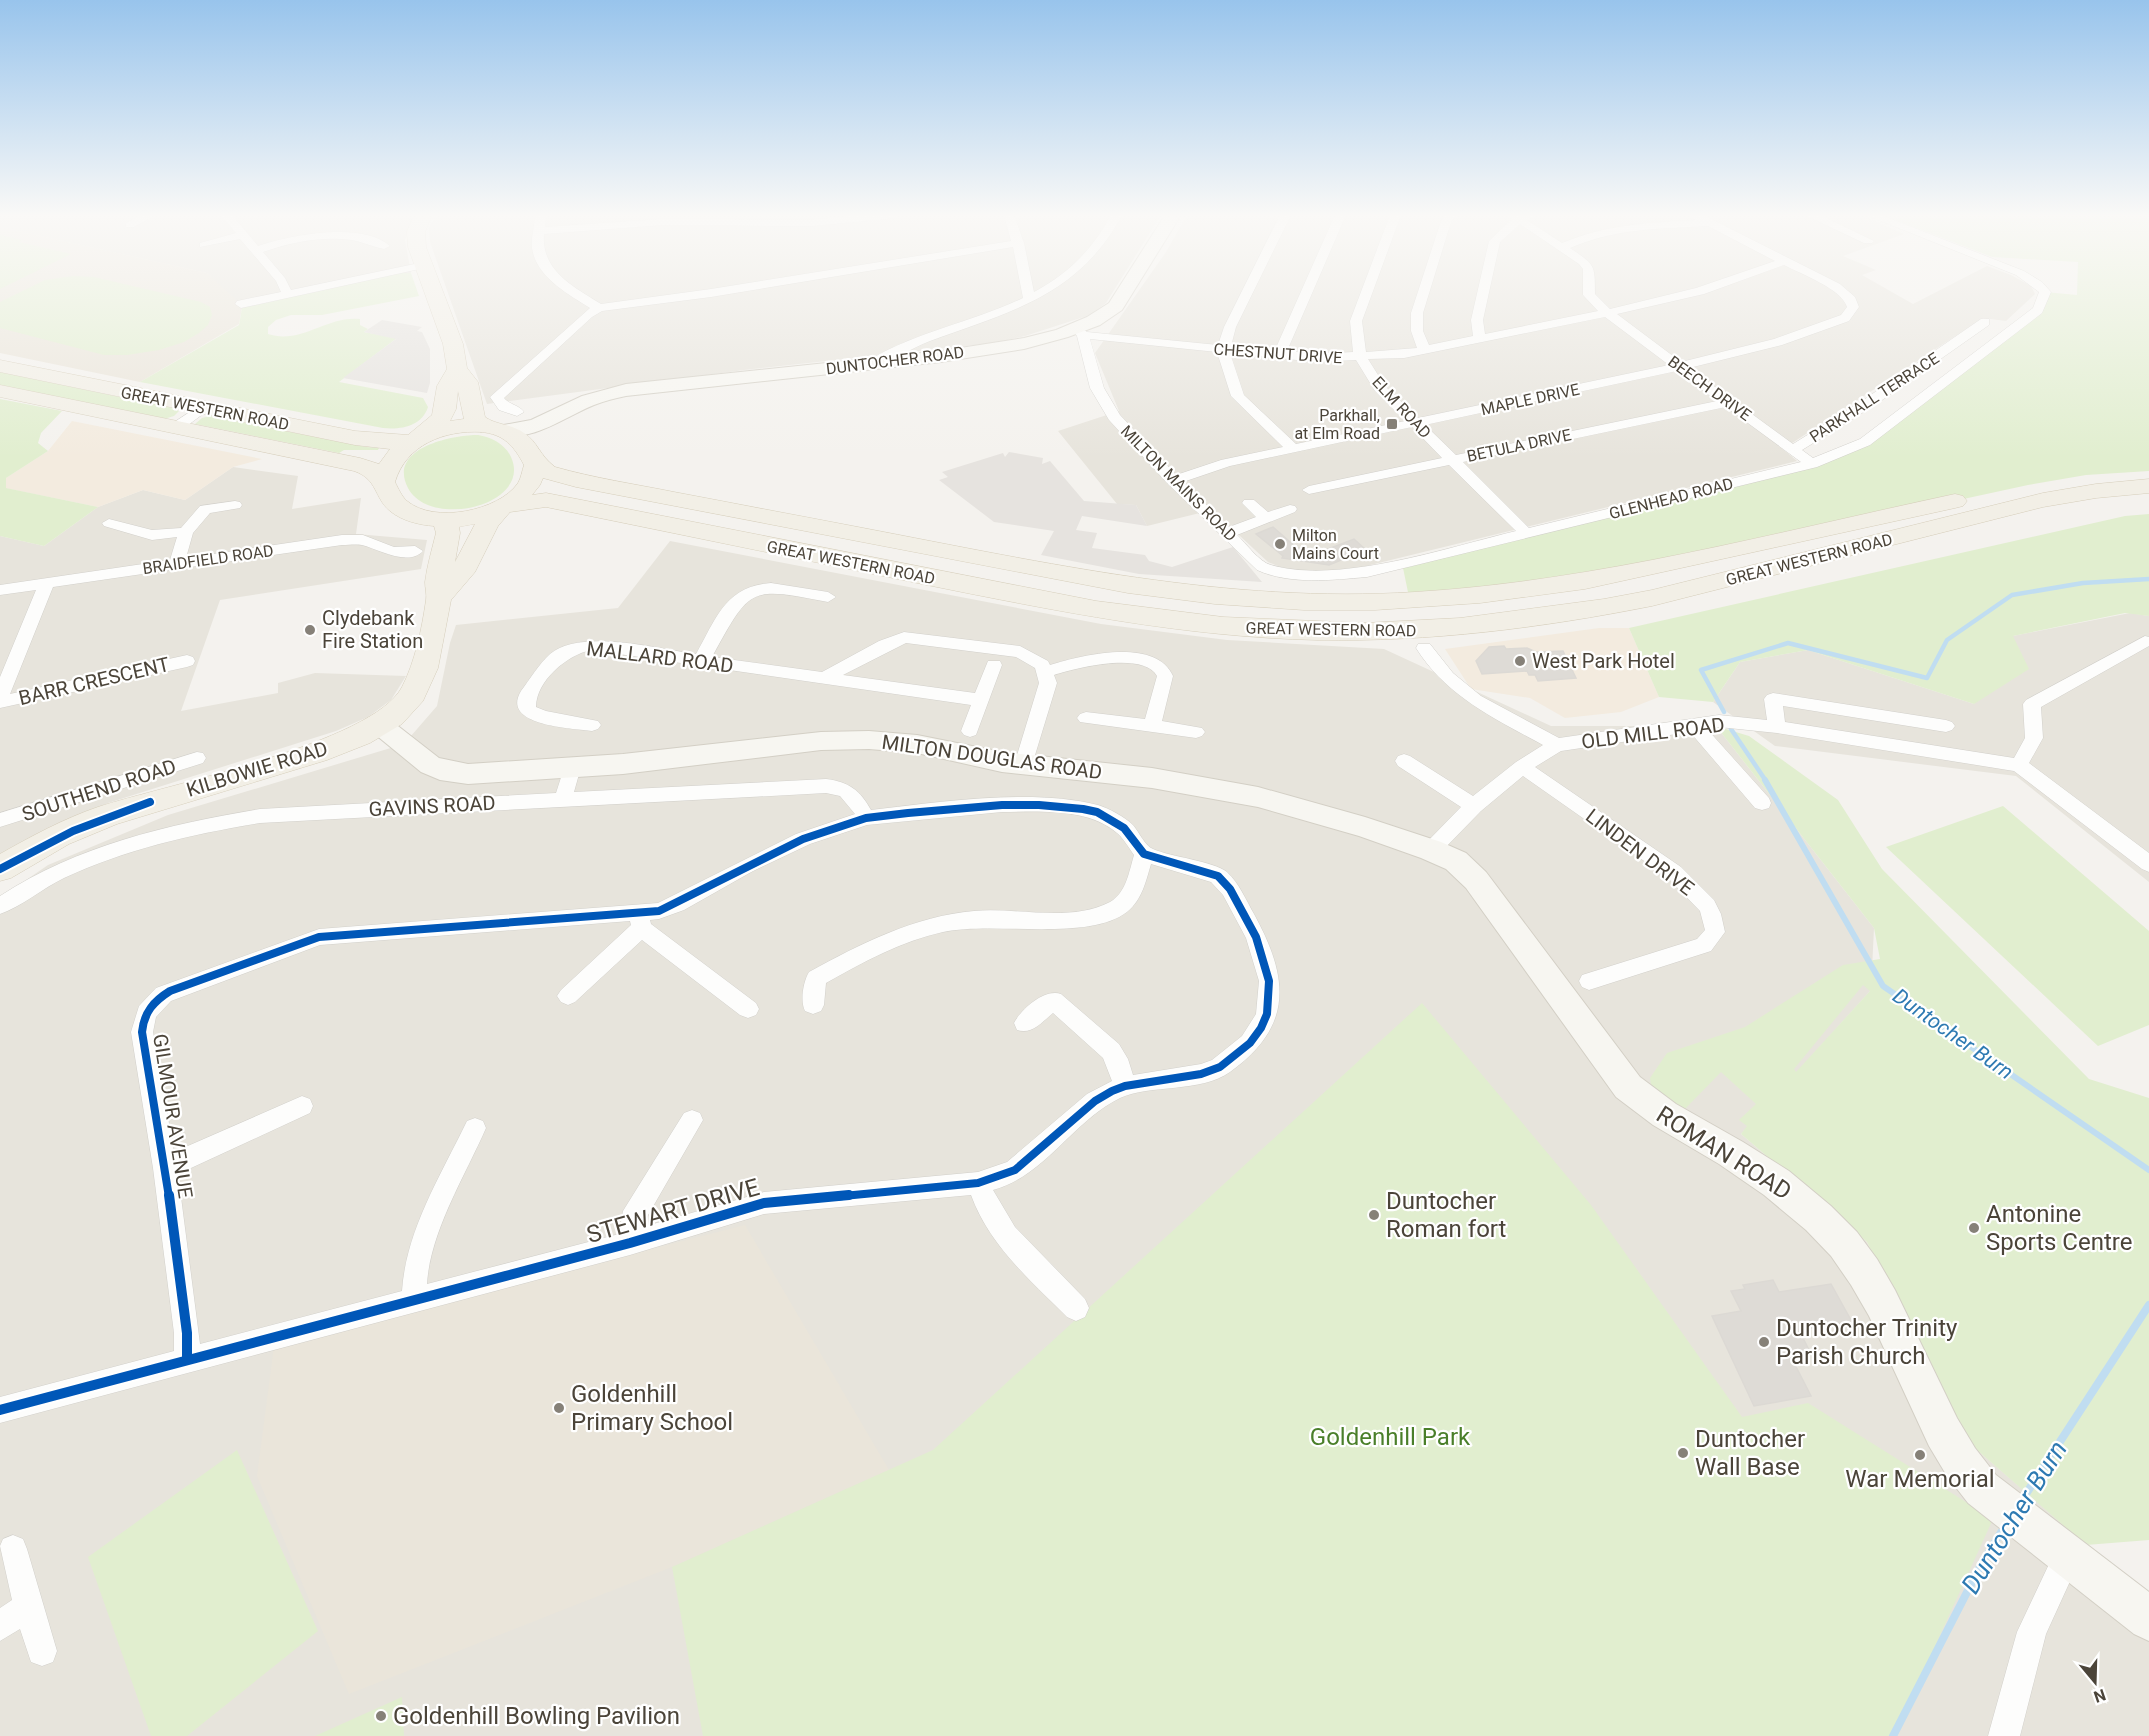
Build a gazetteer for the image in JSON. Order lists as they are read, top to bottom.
{
  "streets": {
    "main road": ["GREAT WESTERN ROAD", "KILBOWIE ROAD"],
    "street": [
      "CHESTNUT DRIVE",
      "DUNTOCHER ROAD",
      "BEECH DRIVE",
      "PARKHALL TERRACE",
      "MAPLE DRIVE",
      "ELM ROAD",
      "BETULA DRIVE",
      "MILTON MAINS ROAD",
      "GLENHEAD ROAD",
      "BRAIDFIELD ROAD",
      "MALLARD ROAD",
      "BARR CRESCENT",
      "OLD MILL ROAD",
      "MILTON DOUGLAS ROAD",
      "SOUTHEND ROAD",
      "GAVINS ROAD",
      "LINDEN DRIVE",
      "GILMOUR AVENUE",
      "ROMAN ROAD",
      "STEWART DRIVE"
    ]
  },
  "crossings": [
    ["CHESTNUT DRIVE", "DUNTOCHER ROAD"],
    ["CHESTNUT DRIVE", "BEECH DRIVE"],
    ["CHESTNUT DRIVE", "ELM ROAD"],
    ["CHESTNUT DRIVE", "MILTON MAINS ROAD"],
    ["DUNTOCHER ROAD", "GREAT WESTERN ROAD"],
    ["DUNTOCHER ROAD", "MILTON MAINS ROAD"],
    ["DUNTOCHER ROAD", "KILBOWIE ROAD"],
    ["BEECH DRIVE", "PARKHALL TERRACE"],
    ["BEECH DRIVE", "MAPLE DRIVE"],
    ["BEECH DRIVE", "BETULA DRIVE"],
    ["BEECH DRIVE", "GLENHEAD ROAD"],
    ["MAPLE DRIVE", "ELM ROAD"],
    ["MAPLE DRIVE", "MILTON MAINS ROAD"],
    ["ELM ROAD", "BETULA DRIVE"],
    ["ELM ROAD", "GLENHEAD ROAD"],
    ["GREAT WESTERN ROAD", "KILBOWIE ROAD"],
    ["MILTON MAINS ROAD", "GLENHEAD ROAD"],
    ["OLD MILL ROAD", "MILTON DOUGLAS ROAD"],
    ["OLD MILL ROAD", "LINDEN DRIVE"],
    ["OLD MILL ROAD", "ROMAN ROAD"],
    ["MILTON DOUGLAS ROAD", "KILBOWIE ROAD"],
    ["MILTON DOUGLAS ROAD", "ROMAN ROAD"],
    ["GAVINS ROAD", "GILMOUR AVENUE"],
    ["GILMOUR AVENUE", "STEWART DRIVE"]
  ],
  "water": ["Duntocher Burn"],
  "parks": ["Goldenhill Park"],
  "places": {
    "transit": ["Parkhall, at Elm Road"],
    "other": [
      "Milton Mains Court",
      "Clydebank Fire Station",
      "West Park Hotel",
      "Duntocher Roman fort",
      "Antonine Sports Centre",
      "Duntocher Trinity Parish Church",
      "Goldenhill Primary School",
      "Duntocher Wall Base",
      "War Memorial",
      "Goldenhill Bowling Pavilion"
    ]
  },
  "north": "bottom"
}
